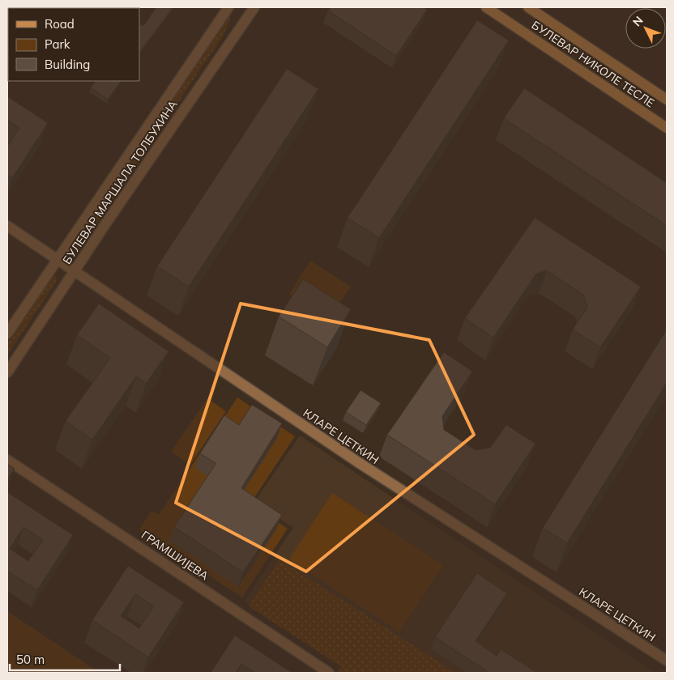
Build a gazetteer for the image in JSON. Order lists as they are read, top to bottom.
{
  "streets": {
    "main road": ["БУЛЕВАР НИКОЛЕ ТЕСЛЕ"],
    "street": ["БУЛЕВАР МАРШАЛА ТОЛБУХИНА", "КЛАРЕ ЦЕТКИН", "ГРАМШИЈЕВА"]
  },
  "crossings": [
    ["БУЛЕВАР МАРШАЛА ТОЛБУХИНА", "КЛАРЕ ЦЕТКИН"]
  ],
  "legend": ["Road", "Park", "Building"],
  "scale_bar": "50 m",
  "north": "top left"
}
